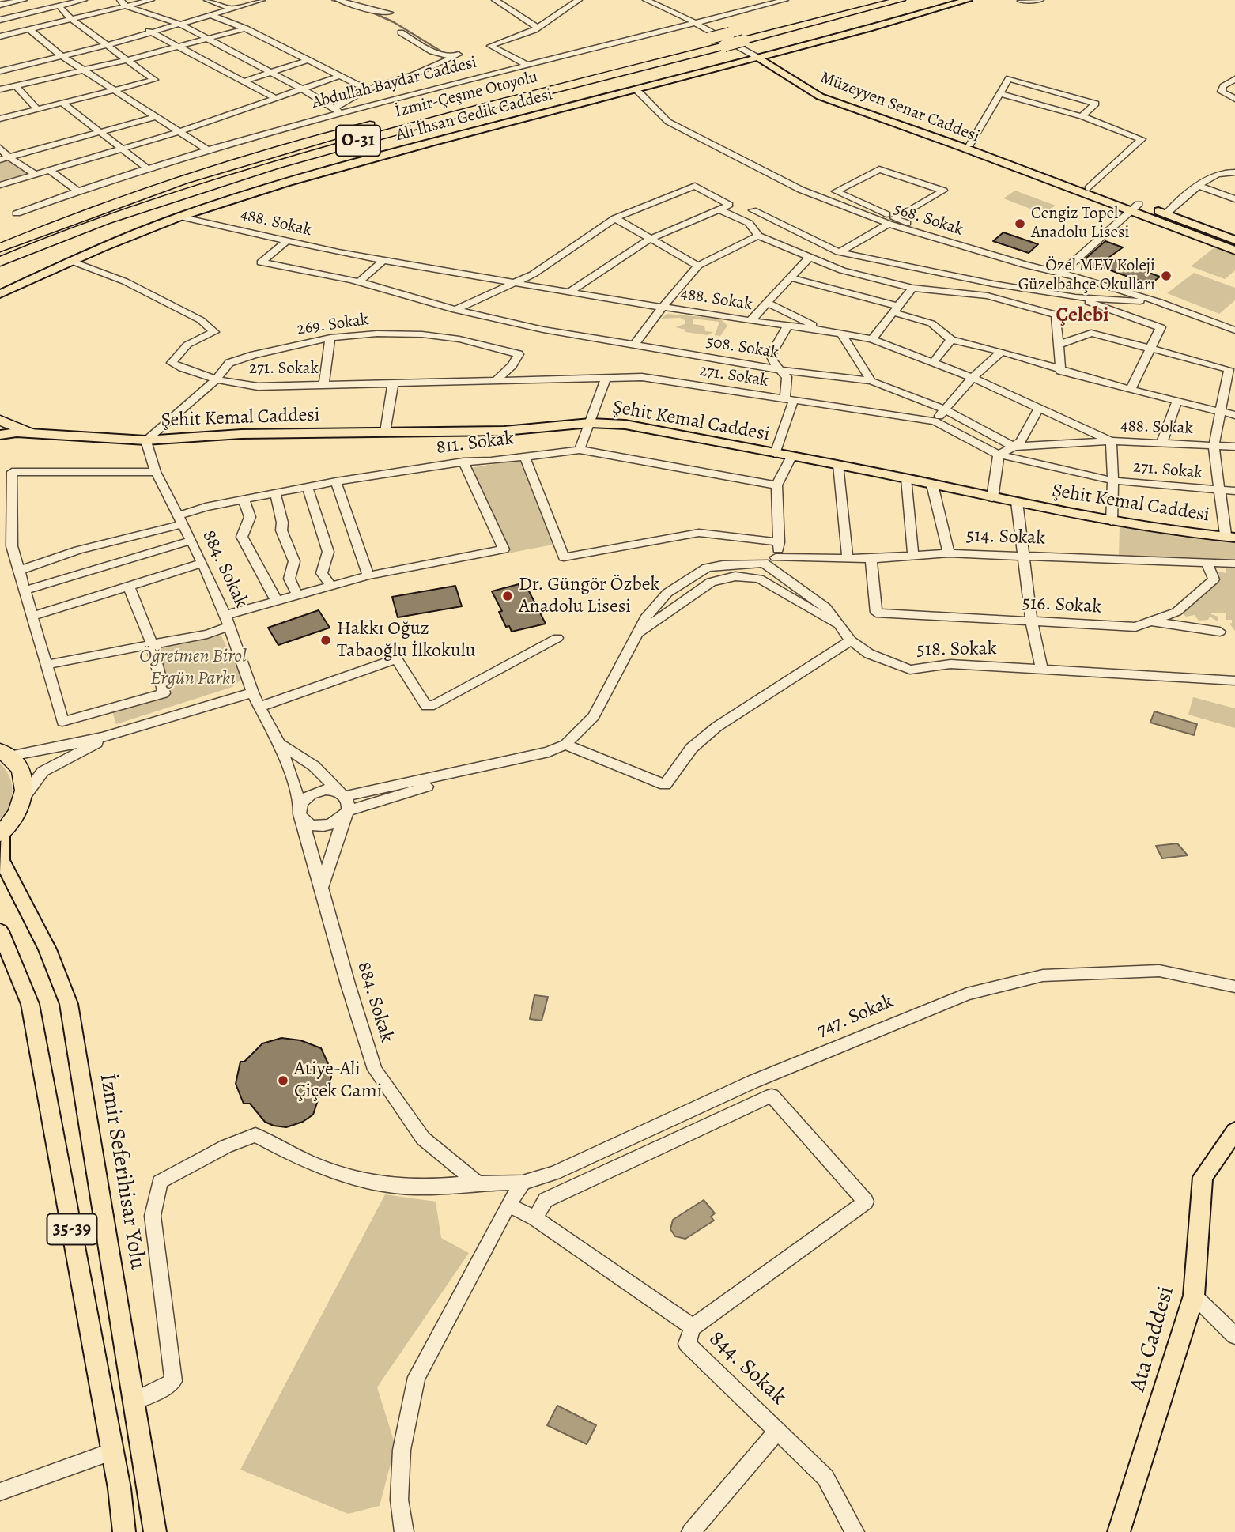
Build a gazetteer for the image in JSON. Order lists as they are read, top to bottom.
{
  "streets": {
    "highway": ["İzmir-Çeşme Otoyolu", "O-31"],
    "main road": [
      "Müzeyyen Senar Caddesi",
      "Ali İhsan Gedik Caddesi",
      "Şehit Kemal Caddesi",
      "İzmir Seferihisar Yolu",
      "35-39",
      "Ata Caddesi"
    ],
    "street": [
      "Abdullah Baydar Caddesi",
      "568. Sokak",
      "488. Sokak",
      "269. Sokak",
      "508. Sokak",
      "271. Sokak",
      "811. Sokak",
      "514. Sokak",
      "884. Sokak",
      "516. Sokak",
      "518. Sokak",
      "747. Sokak",
      "844. Sokak"
    ]
  },
  "crossings": [
    ["Müzeyyen Senar Caddesi", "Ali İhsan Gedik Caddesi"],
    ["Ali İhsan Gedik Caddesi", "568. Sokak"],
    ["Ali İhsan Gedik Caddesi", "488. Sokak"],
    ["Ali İhsan Gedik Caddesi", "271. Sokak"],
    ["488. Sokak", "508. Sokak"],
    ["269. Sokak", "271. Sokak"],
    ["269. Sokak", "Şehit Kemal Caddesi"],
    ["269. Sokak", "884. Sokak"],
    ["Şehit Kemal Caddesi", "884. Sokak"],
    ["811. Sokak", "884. Sokak"],
    ["514. Sokak", "516. Sokak"]
  ],
  "districts": ["Çelebi"],
  "parks": ["Öğretmen Birol Ergün Parkı"],
  "places": [
    "Cengiz Topel Anadolu Lisesi",
    "Özel MEV Koleji Güzelbahçe Okulları",
    "Dr. Güngör Özbek Anadolu Lisesi",
    "Hakkı Oğuz Tabaoğlu İlkokulu",
    "Atiye-Ali Çiçek Cami"
  ]
}
